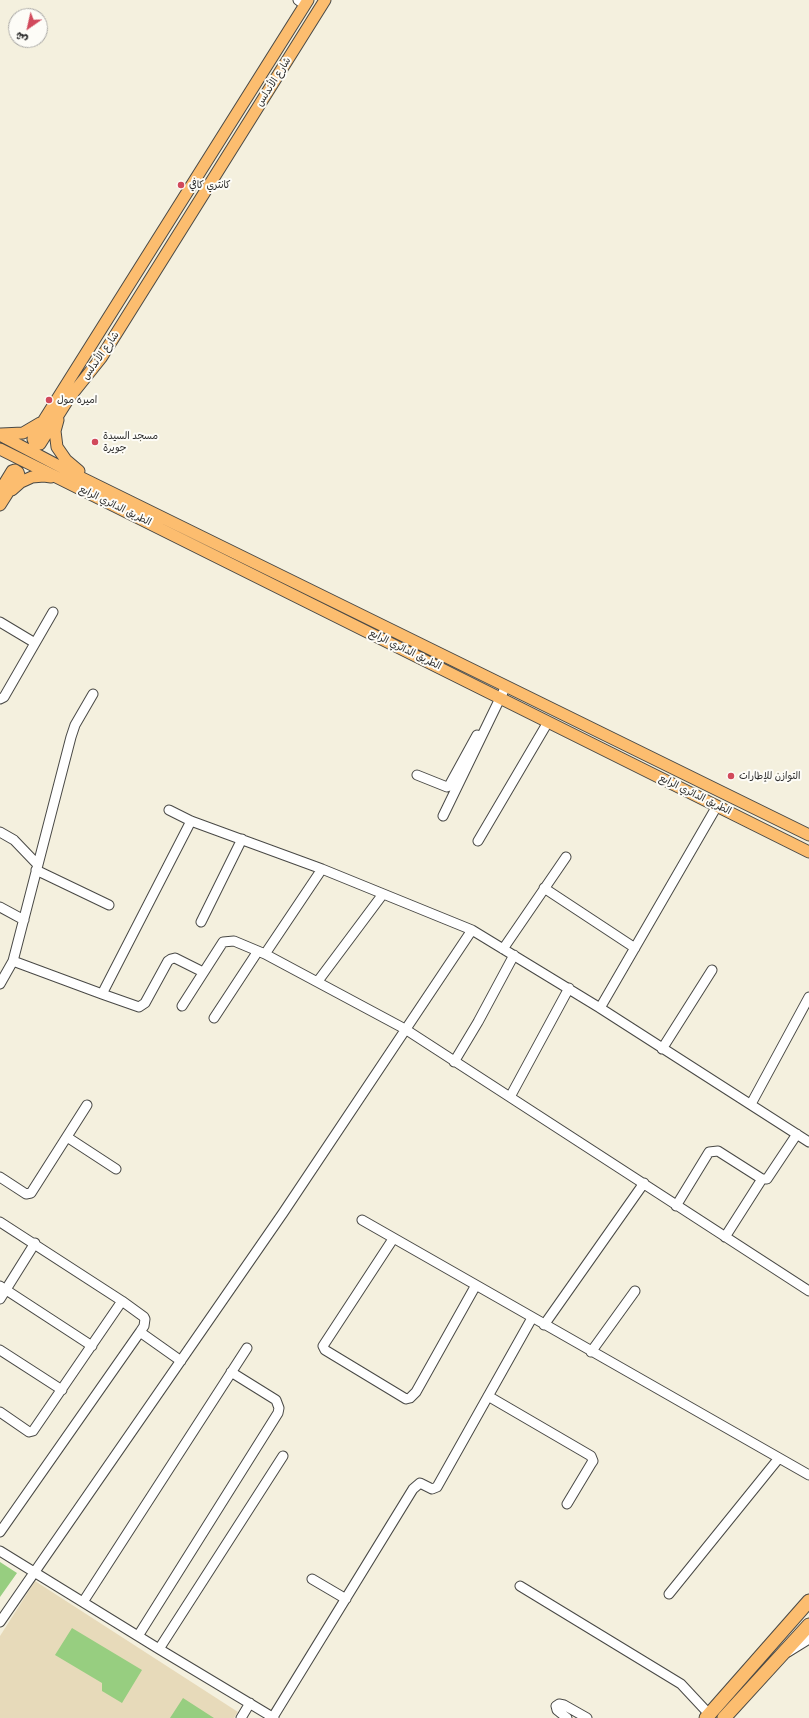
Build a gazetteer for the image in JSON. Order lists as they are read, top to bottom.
{
  "streets": {
    "main road": ["شارع الأندلس", "الطريق الدائري الرابع"]
  },
  "places": [
    "كانتري كافي",
    "اميره مول",
    "مسجد السيدة جويرة",
    "التوازن للإطارات"
  ],
  "north": "bottom left"
}
